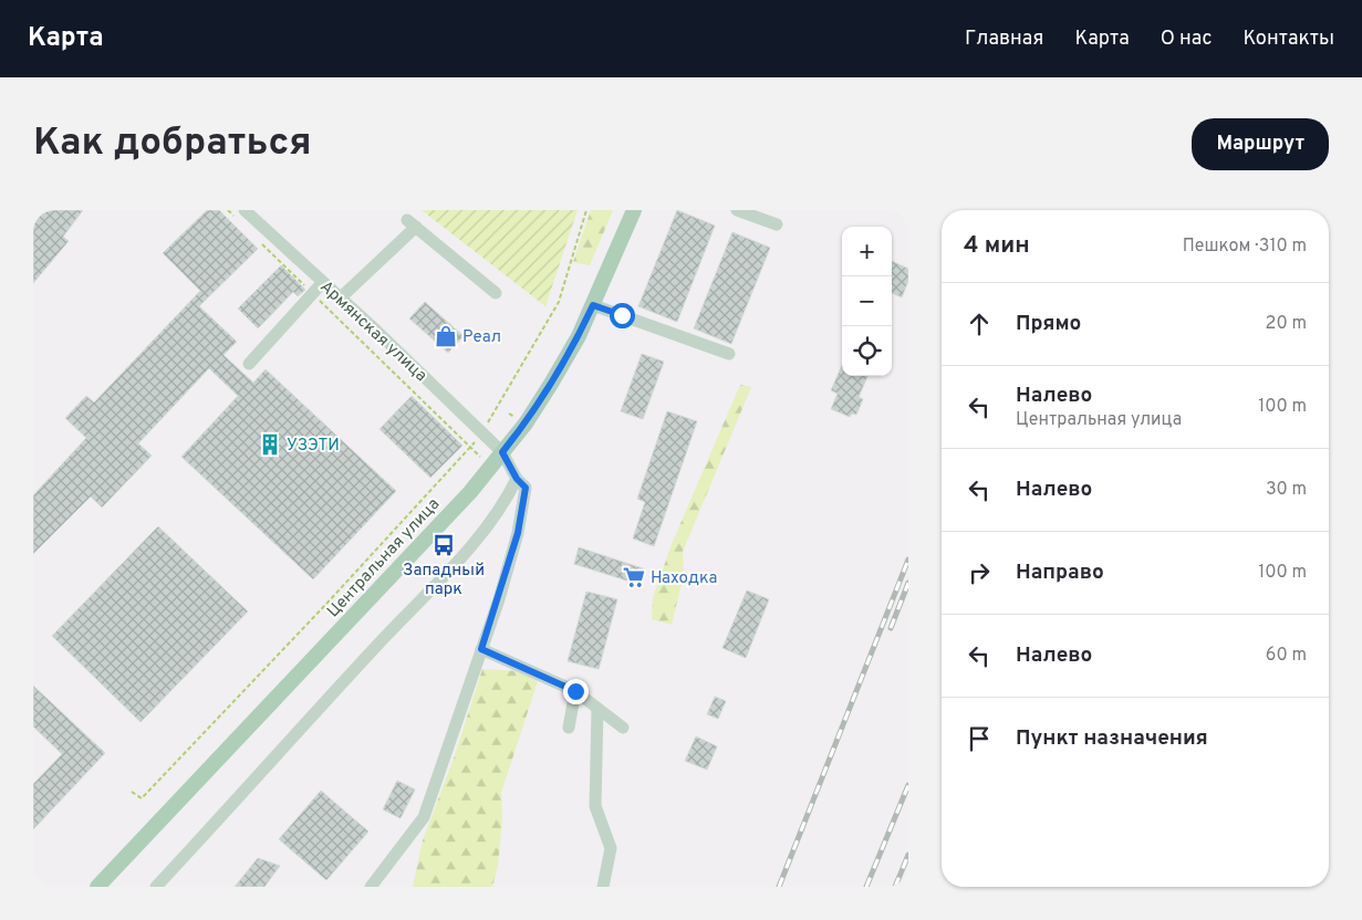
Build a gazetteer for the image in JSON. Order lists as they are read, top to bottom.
{
  "streets": {
    "main road": ["Центральная улица"],
    "street": ["Армянская улица"]
  },
  "crossings": [
    ["Армянская улица", "Центральная улица"]
  ],
  "places": {
    "shop": ["Реал"],
    "building": ["УЗЭТИ"],
    "bus stop": ["Западный парк"],
    "supermarket": ["Находка"]
  },
  "page": {
    "header": "Карта",
    "nav": [
      "Главная",
      "Карта",
      "О нас",
      "Контакты"
    ],
    "buttons": "Маршрут",
    "title": "Как добраться",
    "heading": ["4 мин", "Пешком · 310 m"],
    "map_buttons": ["+", "−"],
    "list": [
      ["Прямо", "20 m"],
      ["Налево", "Центральная улица", "100 m"],
      ["Налево", "30 m"],
      ["Направо", "100 m"],
      ["Налево", "60 m"],
      "Пункт назначения"
    ]
  }
}
